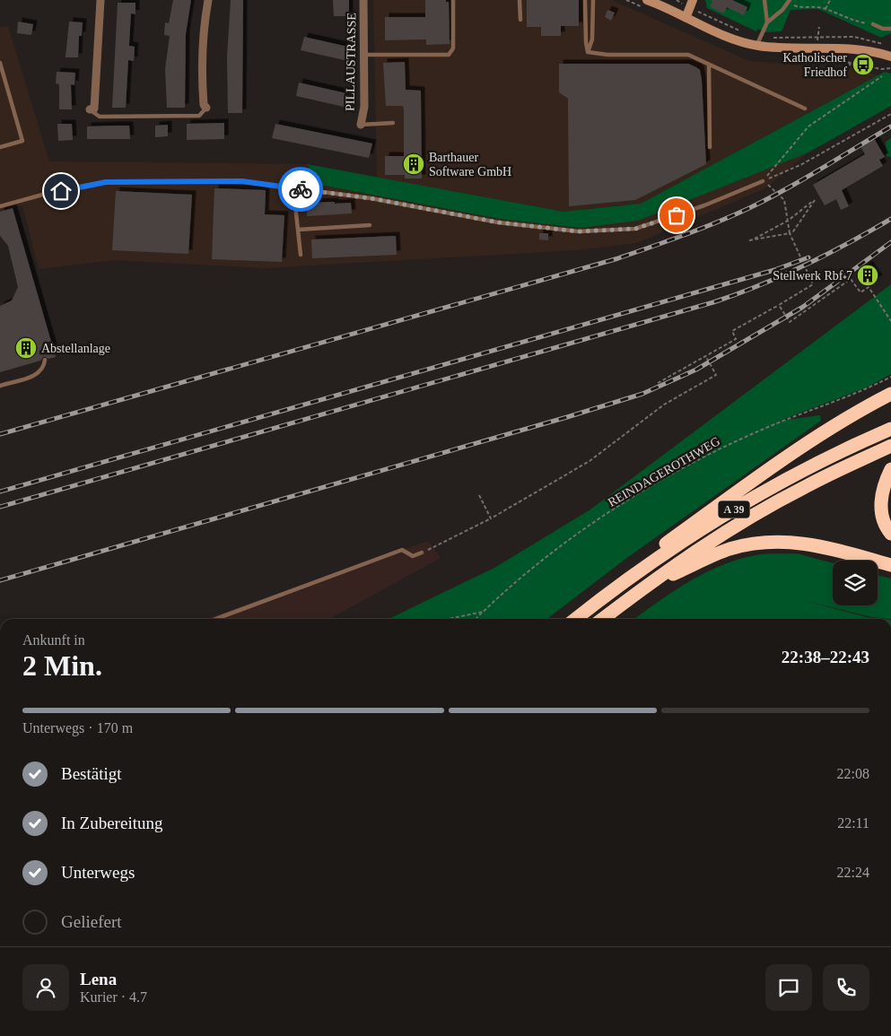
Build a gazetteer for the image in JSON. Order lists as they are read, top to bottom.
{
  "streets": {
    "highway": ["A 39"],
    "street": ["PILLAUSTRASSE"],
    "path": ["REINDAGEROTHWEG"]
  },
  "places": {
    "bus stop": ["Katholischer Friedhof"],
    "building": ["Barthauer Software GmbH", "Stellwerk Rbf 7", "Abstellanlage"]
  },
  "page": {
    "heading": ["2 Min.", "Ankunft in", "22:38–22:43"],
    "panel": ["Lena", "Kurier · 4.7"],
    "bar": "Unterwegs · 170 m",
    "list": [
      ["Bestätigt", "22:08"],
      ["In Zubereitung", "22:11"],
      ["Unterwegs", "22:24"],
      "Geliefert"
    ]
  }
}
